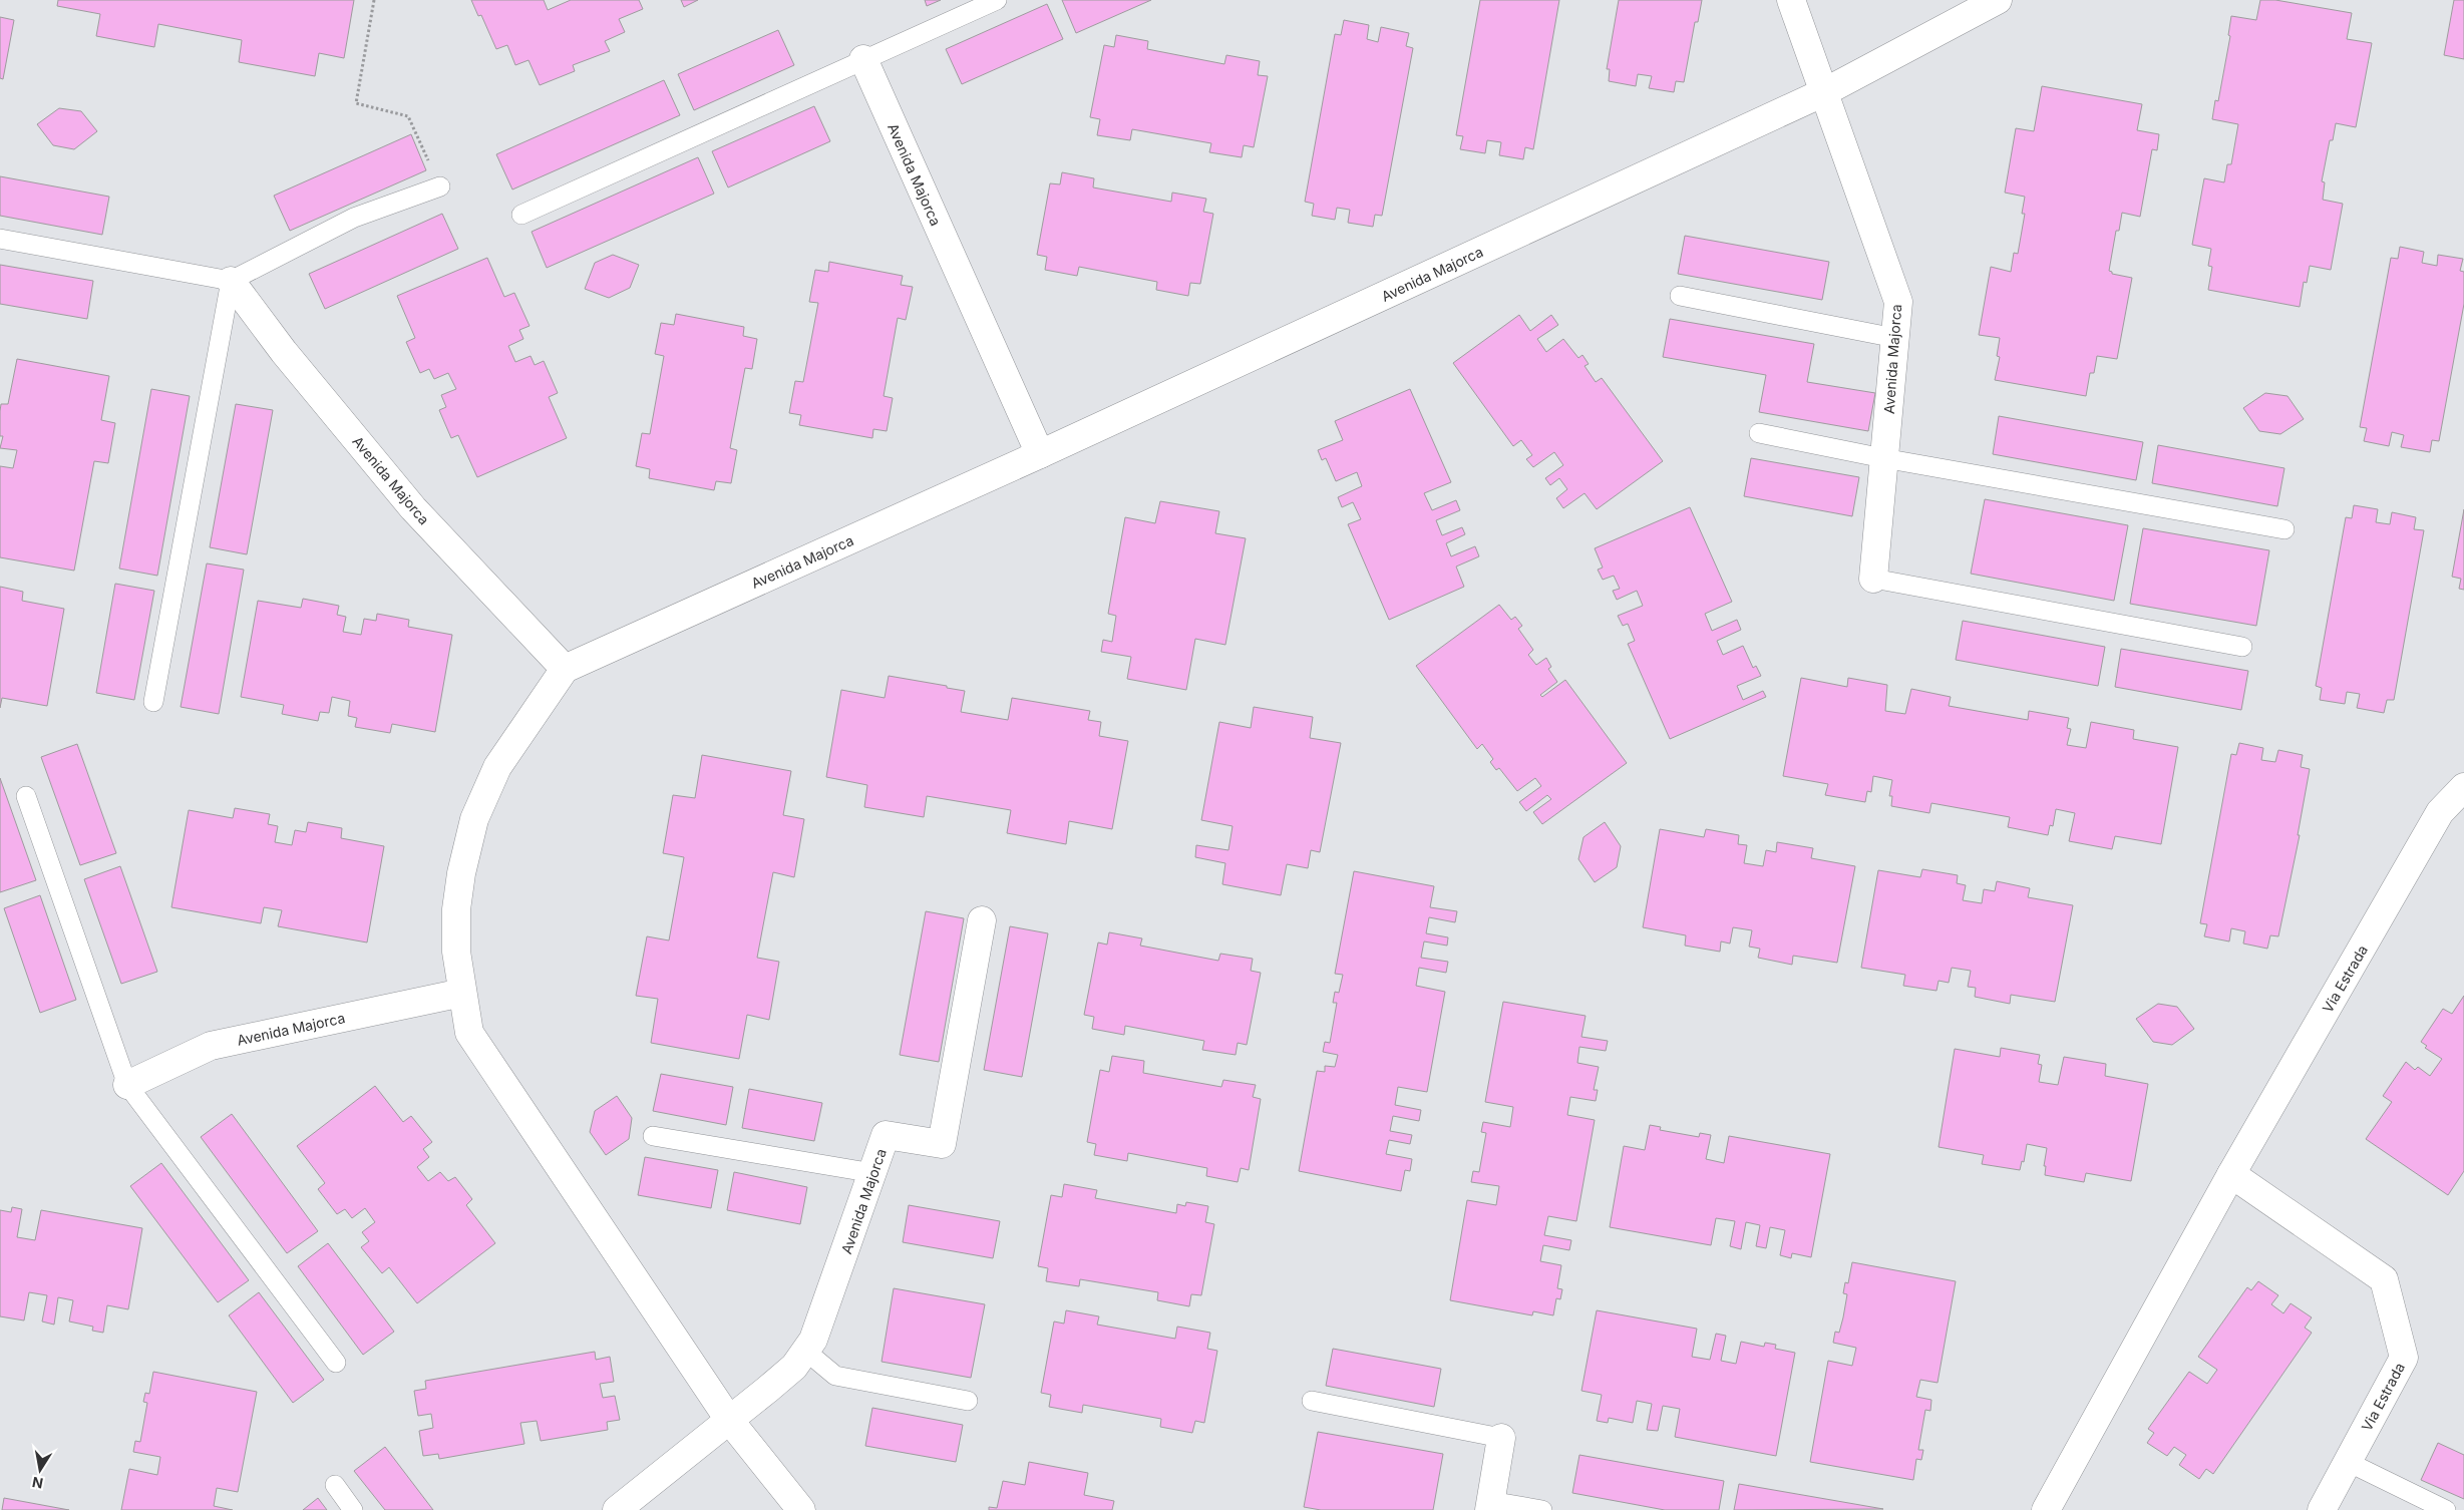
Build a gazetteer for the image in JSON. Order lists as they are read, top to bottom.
{
  "streets": {
    "street": ["Avenida Majorca", "Via Estrada"]
  },
  "north": "bottom"
}
